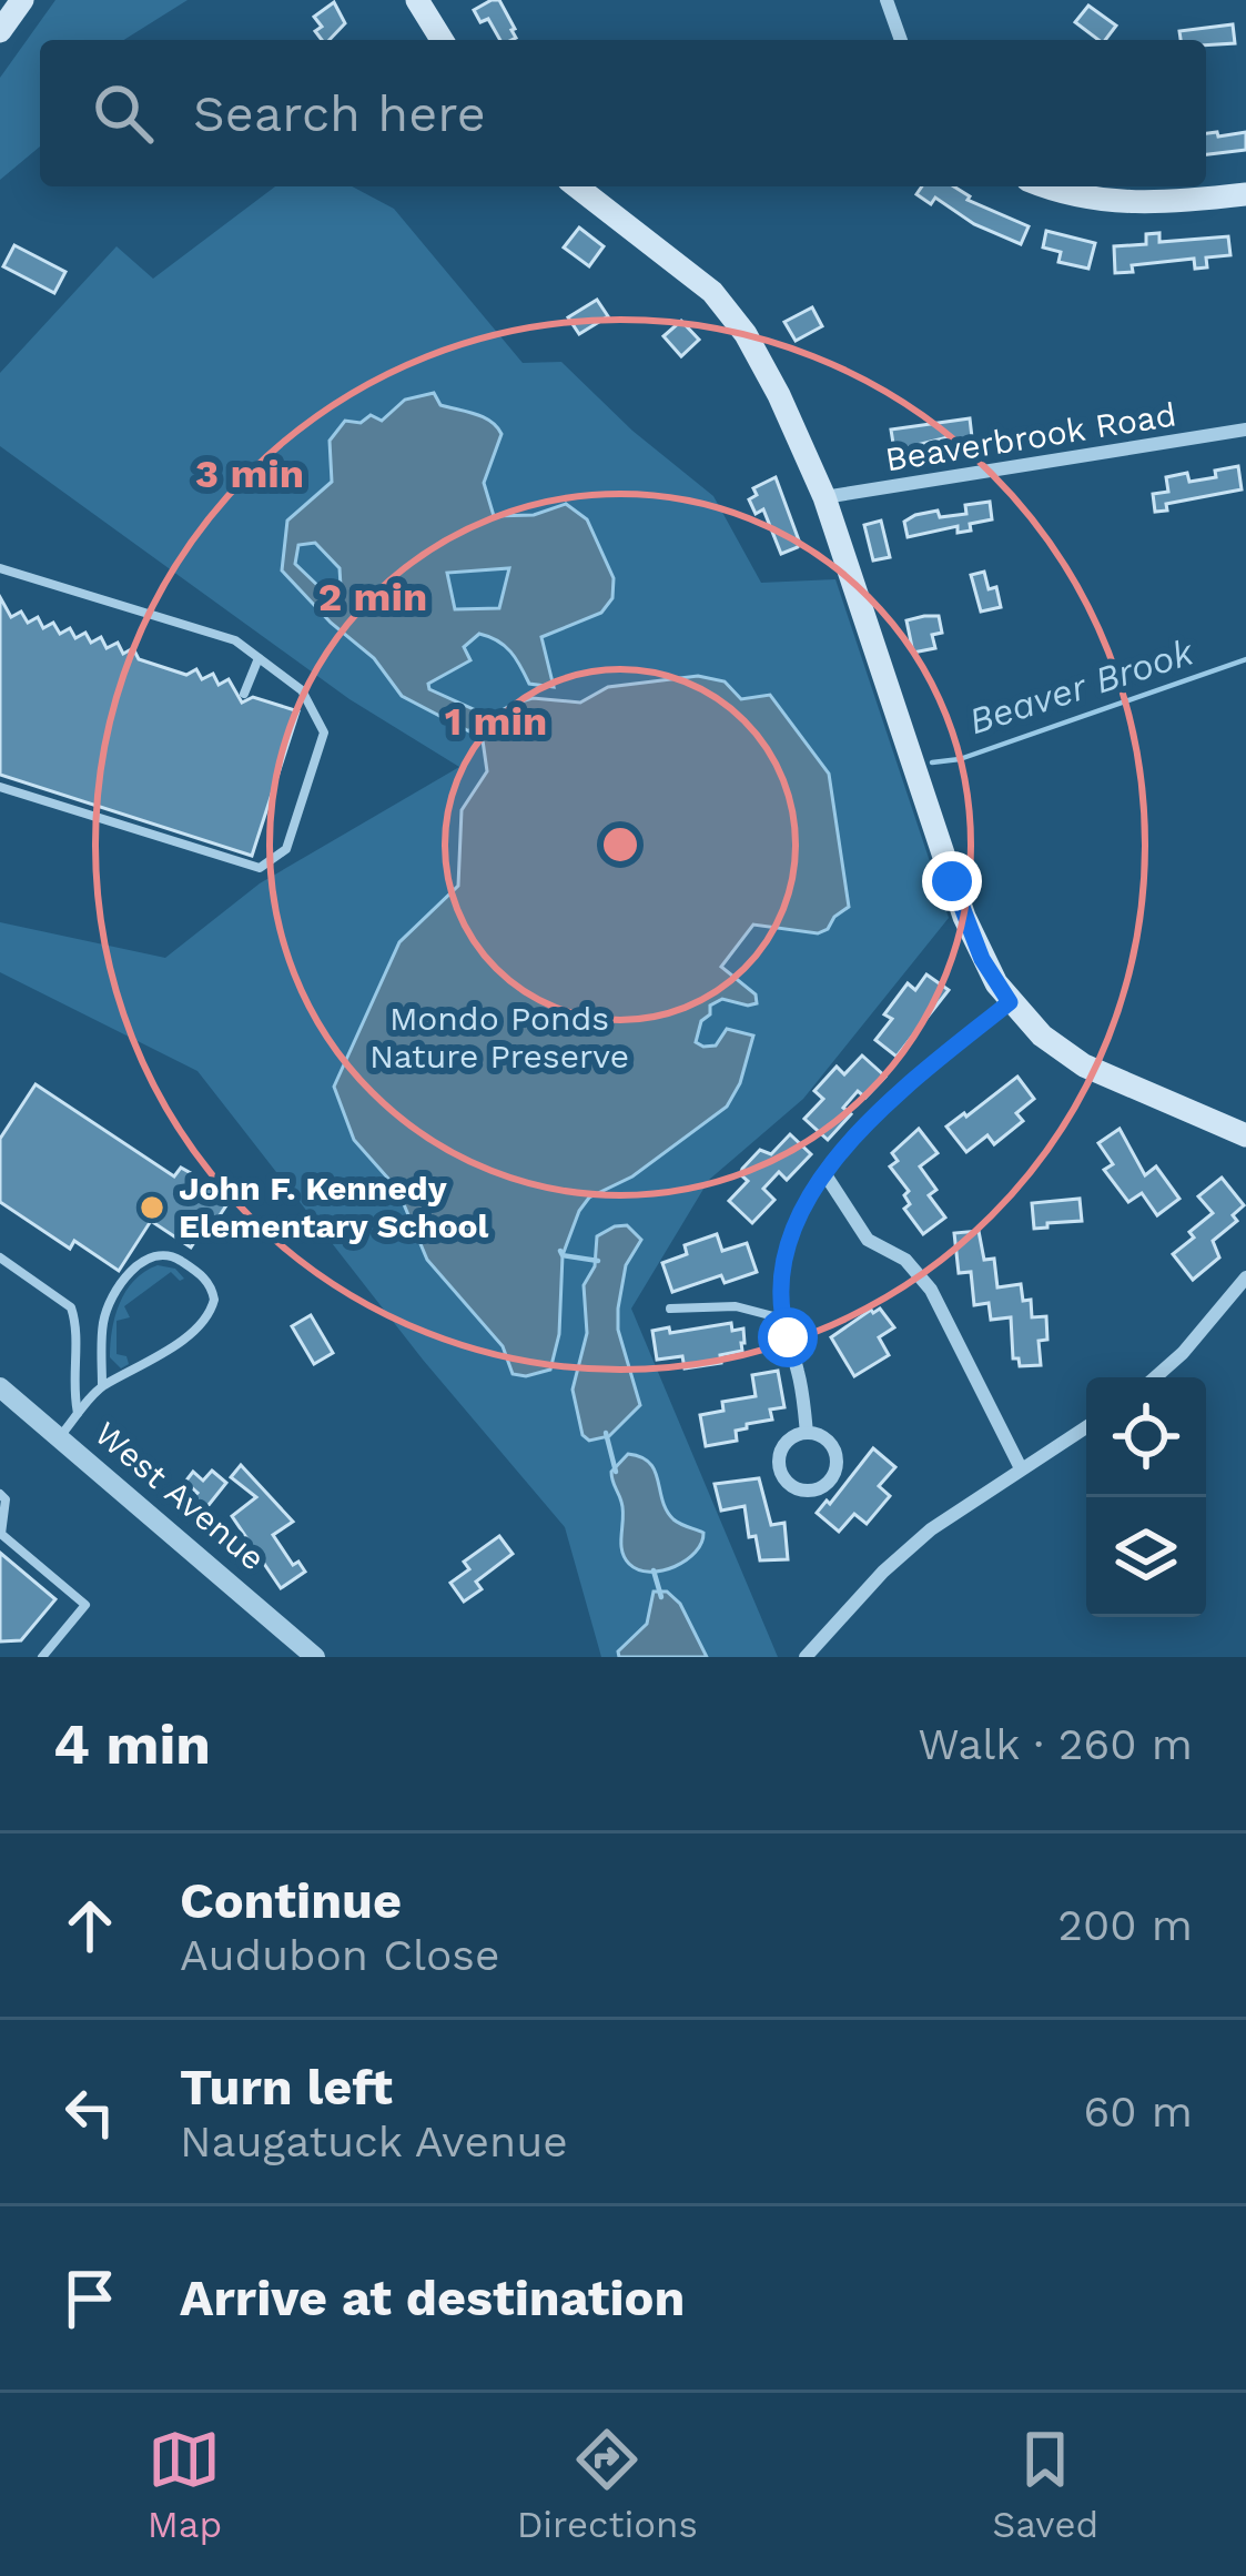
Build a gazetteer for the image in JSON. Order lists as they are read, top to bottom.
{
  "streets": {
    "street": ["Beaverbrook Road", "West Avenue"]
  },
  "water": ["Beaver Brook"],
  "parks": ["Mondo Ponds Nature Preserve"],
  "places": ["John F. Kennedy Elementary School"],
  "page": {
    "search": "Search here",
    "heading": ["4 min", "Walk · 260 m"],
    "list": [
      ["Continue", "Audubon Close", "200 m"],
      ["Turn left", "Naugatuck Avenue", "60 m"],
      "Arrive at destination"
    ],
    "nav": ["Map", "Directions", "Saved"]
  },
  "rings": ["3 min", "2 min", "1 min"]
}
